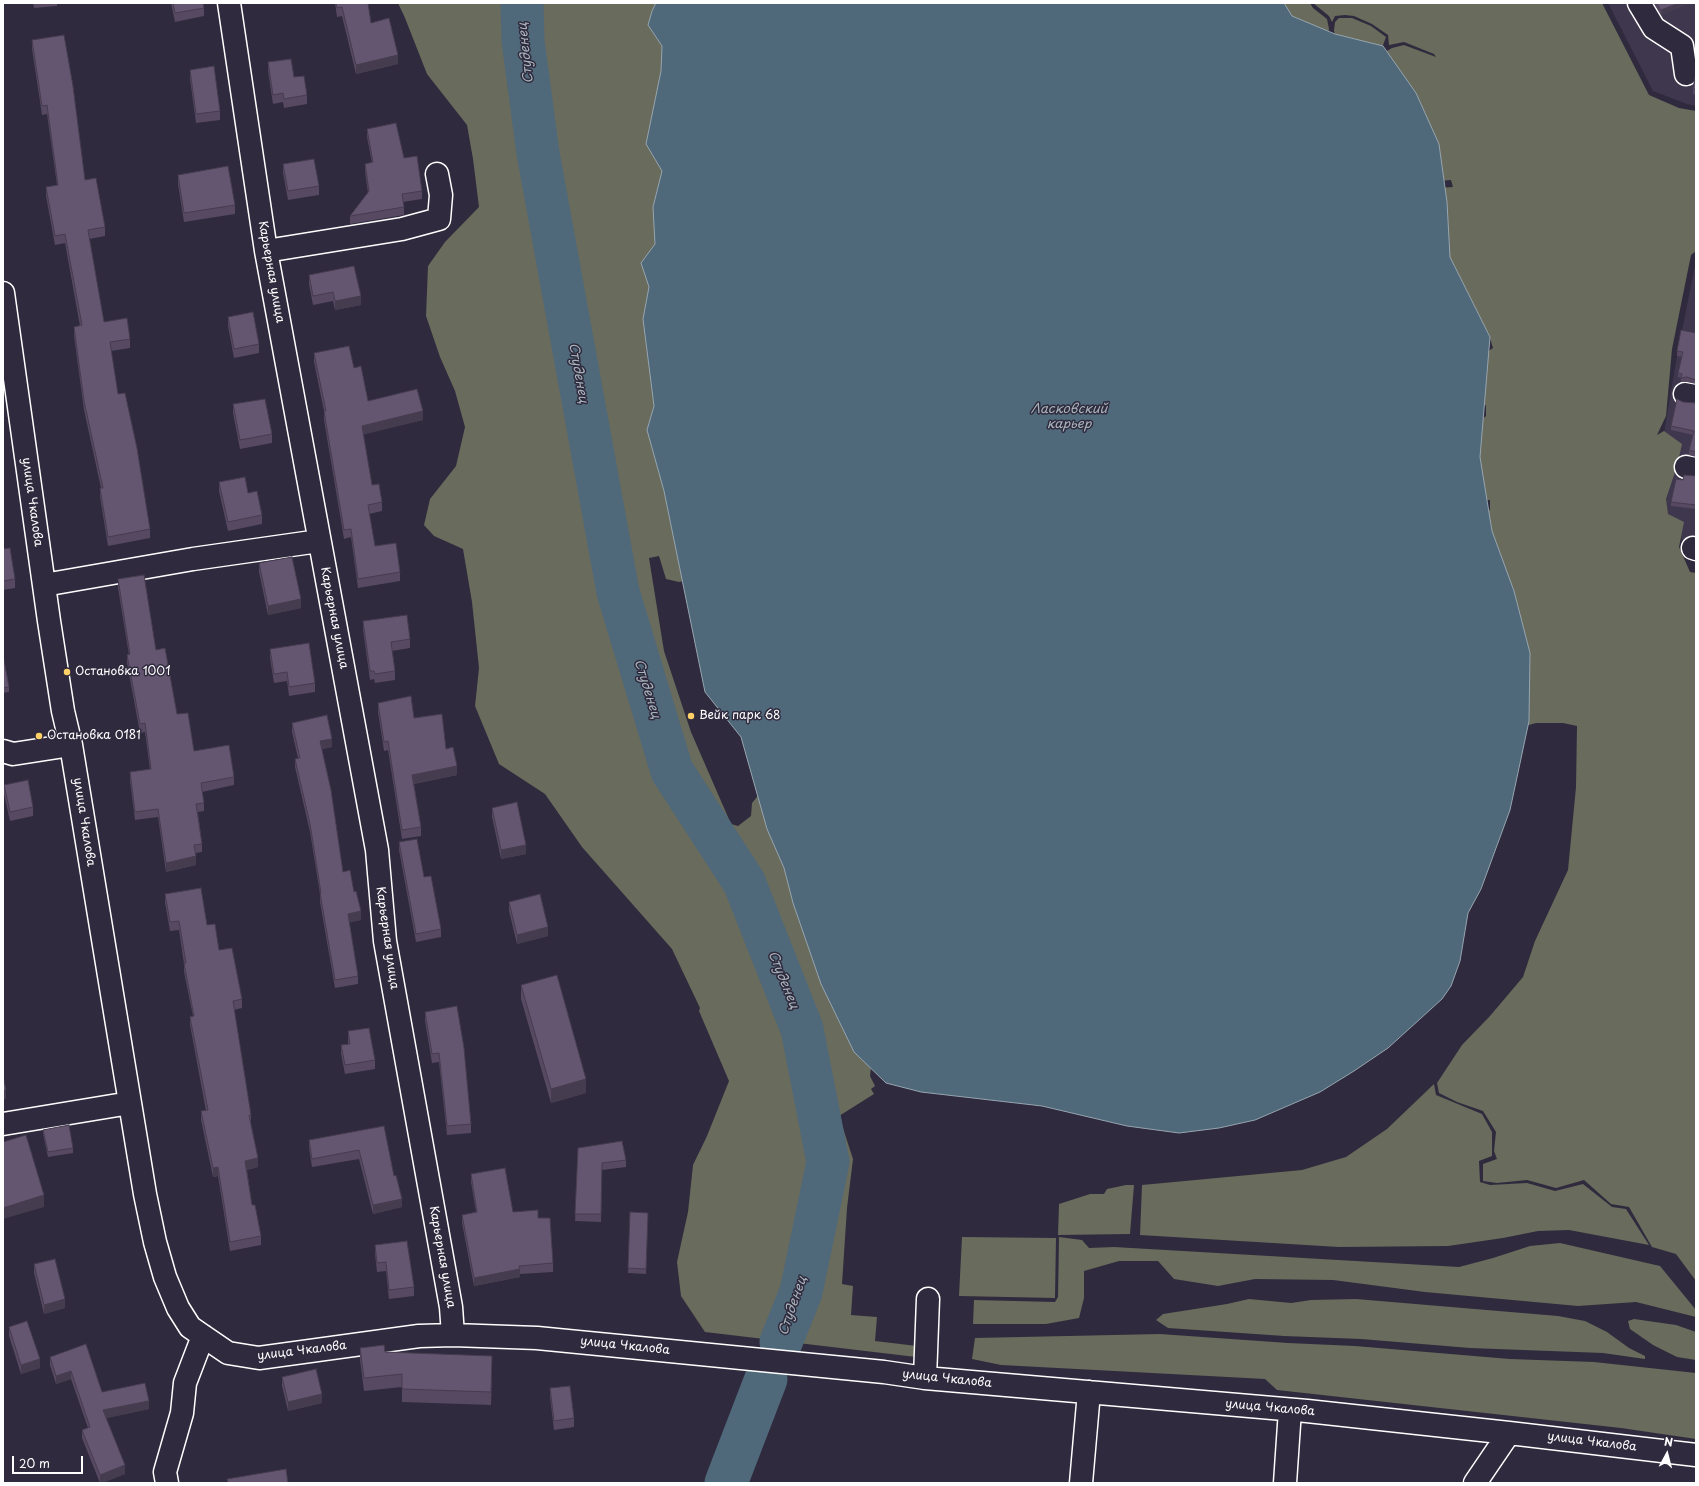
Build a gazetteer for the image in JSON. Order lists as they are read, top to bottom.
{
  "streets": {
    "street": ["Карьерная улица", "улица Чкалова"]
  },
  "crossings": [
    ["Карьерная улица", "улица Чкалова"]
  ],
  "water": ["Студенец", "Ласковский карьер"],
  "places": ["Остановка 1001", "Вейк парк 68", "Остановка 0181"],
  "scale_bar": "20 m",
  "north": "top"
}
